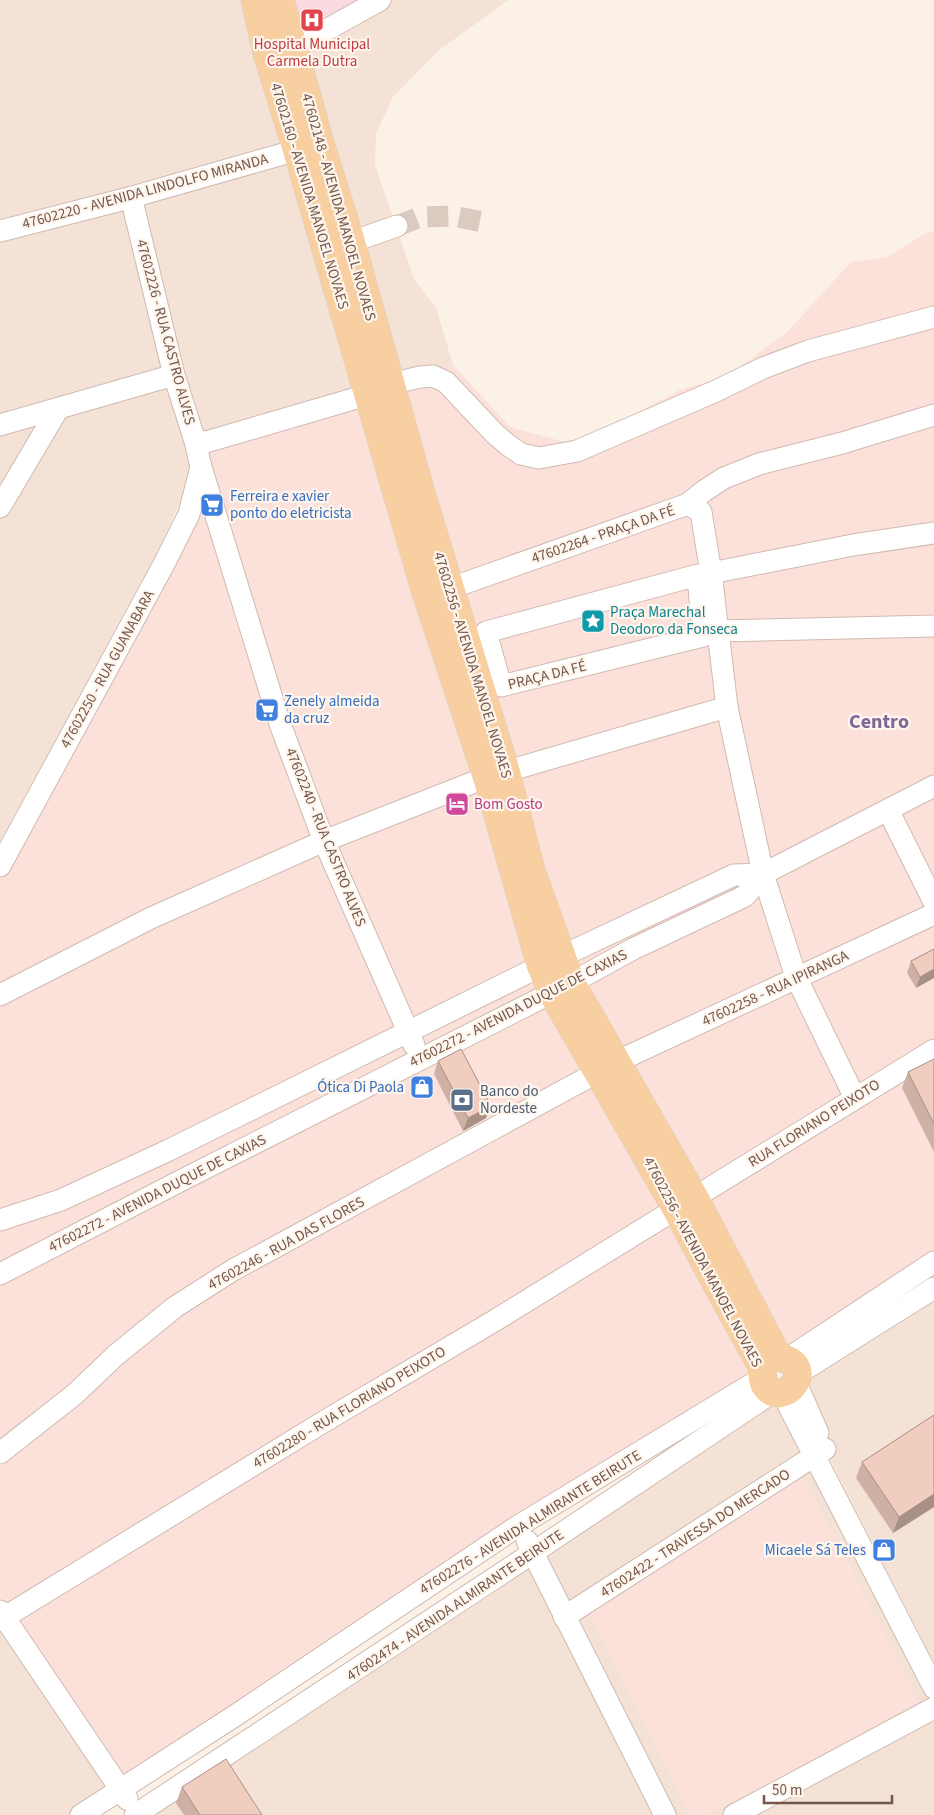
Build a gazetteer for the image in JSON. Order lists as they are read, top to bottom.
{
  "streets": {
    "main road": ["47602160 - AVENIDA MANOEL NOVAES", "47602148 - AVENIDA MANOEL NOVAES", "47602256 - AVENIDA MANOEL NOVAES"],
    "street": [
      "47602220 - AVENIDA LINDOLFO MIRANDA",
      "47602226 - RUA CASTRO ALVES",
      "47602264 - PRAÇA DA FÉ",
      "47602250 - RUA GUANABARA",
      "PRAÇA DA FÉ",
      "47602240 - RUA CASTRO ALVES",
      "47602258 - RUA IPIRANGA",
      "47602272 - AVENIDA DUQUE DE CAXIAS",
      "RUA FLORIANO PEIXOTO",
      "47602246 - RUA DAS FLORES",
      "47602280 - RUA FLORIANO PEIXOTO",
      "47602276 - AVENIDA ALMIRANTE BEIRUTE",
      "47602422 - TRAVESSA DO MERCADO",
      "47602474 - AVENIDA ALMIRANTE BEIRUTE"
    ]
  },
  "crossings": [
    ["47602220 - AVENIDA LINDOLFO MIRANDA", "47602160 - AVENIDA MANOEL NOVAES"],
    ["47602220 - AVENIDA LINDOLFO MIRANDA", "47602148 - AVENIDA MANOEL NOVAES"],
    ["47602220 - AVENIDA LINDOLFO MIRANDA", "47602226 - RUA CASTRO ALVES"],
    ["47602160 - AVENIDA MANOEL NOVAES", "47602148 - AVENIDA MANOEL NOVAES"],
    ["47602160 - AVENIDA MANOEL NOVAES", "47602256 - AVENIDA MANOEL NOVAES"],
    ["47602148 - AVENIDA MANOEL NOVAES", "47602256 - AVENIDA MANOEL NOVAES"],
    ["47602226 - RUA CASTRO ALVES", "47602250 - RUA GUANABARA"],
    ["47602226 - RUA CASTRO ALVES", "47602240 - RUA CASTRO ALVES"],
    ["47602264 - PRAÇA DA FÉ", "47602256 - AVENIDA MANOEL NOVAES"],
    ["47602264 - PRAÇA DA FÉ", "PRAÇA DA FÉ"],
    ["47602264 - PRAÇA DA FÉ", "47602258 - RUA IPIRANGA"],
    ["47602264 - PRAÇA DA FÉ", "47602272 - AVENIDA DUQUE DE CAXIAS"],
    ["47602264 - PRAÇA DA FÉ", "RUA FLORIANO PEIXOTO"],
    ["47602256 - AVENIDA MANOEL NOVAES", "47602258 - RUA IPIRANGA"],
    ["47602256 - AVENIDA MANOEL NOVAES", "47602272 - AVENIDA DUQUE DE CAXIAS"],
    ["47602256 - AVENIDA MANOEL NOVAES", "RUA FLORIANO PEIXOTO"],
    ["47602256 - AVENIDA MANOEL NOVAES", "47602246 - RUA DAS FLORES"],
    ["47602256 - AVENIDA MANOEL NOVAES", "47602280 - RUA FLORIANO PEIXOTO"],
    ["47602256 - AVENIDA MANOEL NOVAES", "47602276 - AVENIDA ALMIRANTE BEIRUTE"],
    ["47602256 - AVENIDA MANOEL NOVAES", "47602474 - AVENIDA ALMIRANTE BEIRUTE"],
    ["47602250 - RUA GUANABARA", "47602240 - RUA CASTRO ALVES"],
    ["47602240 - RUA CASTRO ALVES", "47602272 - AVENIDA DUQUE DE CAXIAS"],
    ["47602258 - RUA IPIRANGA", "47602246 - RUA DAS FLORES"],
    ["RUA FLORIANO PEIXOTO", "47602280 - RUA FLORIANO PEIXOTO"],
    ["47602276 - AVENIDA ALMIRANTE BEIRUTE", "47602474 - AVENIDA ALMIRANTE BEIRUTE"]
  ],
  "districts": ["Centro"],
  "places": {
    "hospital": ["Hospital Municipal Carmela Dutra"],
    "supermarket": ["Ferreira e xavier ponto do eletricista", "Zenely almeida da cruz"],
    "place": ["Praça Marechal Deodoro da Fonseca"],
    "hotel": ["Bom Gosto"],
    "shop": ["Ótica Di Paola", "Micaele Sá Teles"],
    "bank": ["Banco do Nordeste"]
  },
  "scale_bar": "50 m"
}
